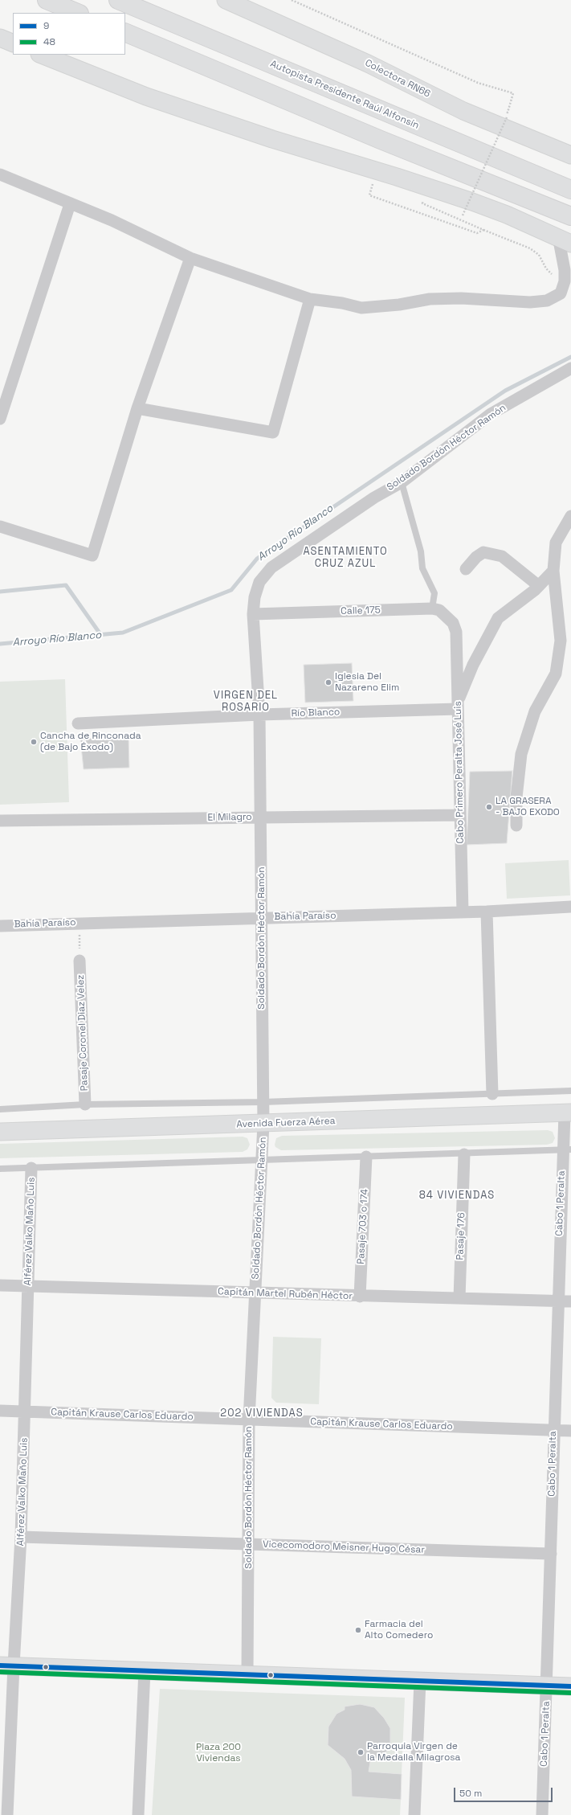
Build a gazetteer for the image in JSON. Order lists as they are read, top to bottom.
{
  "streets": {
    "highway": ["Autopista Presidente Raúl Alfonsín"],
    "street": [
      "Colectora RN66",
      "Soldado Bordón Héctor Ramón",
      "Calle 175",
      "Río Blanco",
      "Cabo Primero Peralta José Luis",
      "El Milagro",
      "Bahía Paraíso",
      "Pasaje Coronel Diaz Velez",
      "Avenida Fuerza Aérea",
      "Cabo 1 Peralta",
      "Pasaje 703 o 174",
      "Alférez Valko Maño Luis",
      "Pasaje 176",
      "Capitán Martel Rubén Héctor",
      "Capitán Krause Carlos Eduardo",
      "Vicecomodoro Meisner Hugo César"
    ]
  },
  "crossings": [
    ["Soldado Bordón Héctor Ramón", "Calle 175"],
    ["Soldado Bordón Héctor Ramón", "Río Blanco"],
    ["Soldado Bordón Héctor Ramón", "El Milagro"],
    ["Soldado Bordón Héctor Ramón", "Bahía Paraíso"],
    ["Soldado Bordón Héctor Ramón", "Avenida Fuerza Aérea"],
    ["Soldado Bordón Héctor Ramón", "Capitán Martel Rubén Héctor"],
    ["Soldado Bordón Héctor Ramón", "Capitán Krause Carlos Eduardo"],
    ["Soldado Bordón Héctor Ramón", "Vicecomodoro Meisner Hugo César"],
    ["Calle 175", "Cabo Primero Peralta José Luis"],
    ["Río Blanco", "Cabo Primero Peralta José Luis"],
    ["Cabo Primero Peralta José Luis", "El Milagro"],
    ["Cabo Primero Peralta José Luis", "Bahía Paraíso"],
    ["Avenida Fuerza Aérea", "Cabo 1 Peralta"],
    ["Cabo 1 Peralta", "Capitán Martel Rubén Héctor"],
    ["Cabo 1 Peralta", "Capitán Krause Carlos Eduardo"],
    ["Cabo 1 Peralta", "Vicecomodoro Meisner Hugo César"],
    ["Pasaje 703 o 174", "Capitán Martel Rubén Héctor"],
    ["Alférez Valko Maño Luis", "Capitán Martel Rubén Héctor"],
    ["Alférez Valko Maño Luis", "Capitán Krause Carlos Eduardo"],
    ["Alférez Valko Maño Luis", "Vicecomodoro Meisner Hugo César"],
    ["Pasaje 176", "Capitán Martel Rubén Héctor"]
  ],
  "districts": [
    "ASENTAMIENTO CRUZ AZUL",
    "VIRGEN DEL ROSARIO",
    "84 VIVIENDAS",
    "202 VIVIENDAS"
  ],
  "water": ["Arroyo Río Blanco"],
  "parks": ["Plaza 200 Viviendas"],
  "places": [
    "Iglesia Del Nazareno Elim",
    "Cancha de Rinconada (de Bajo Éxodo)",
    "LA GRASERA - BAJO EXODO",
    "Farmacia del Alto Comedero",
    "Parroquia Virgen de la Medalla Milagrosa"
  ],
  "lines": ["transit line 9", "transit line 48"],
  "legend": ["9", "48"],
  "scale_bar": "50 m"
}
